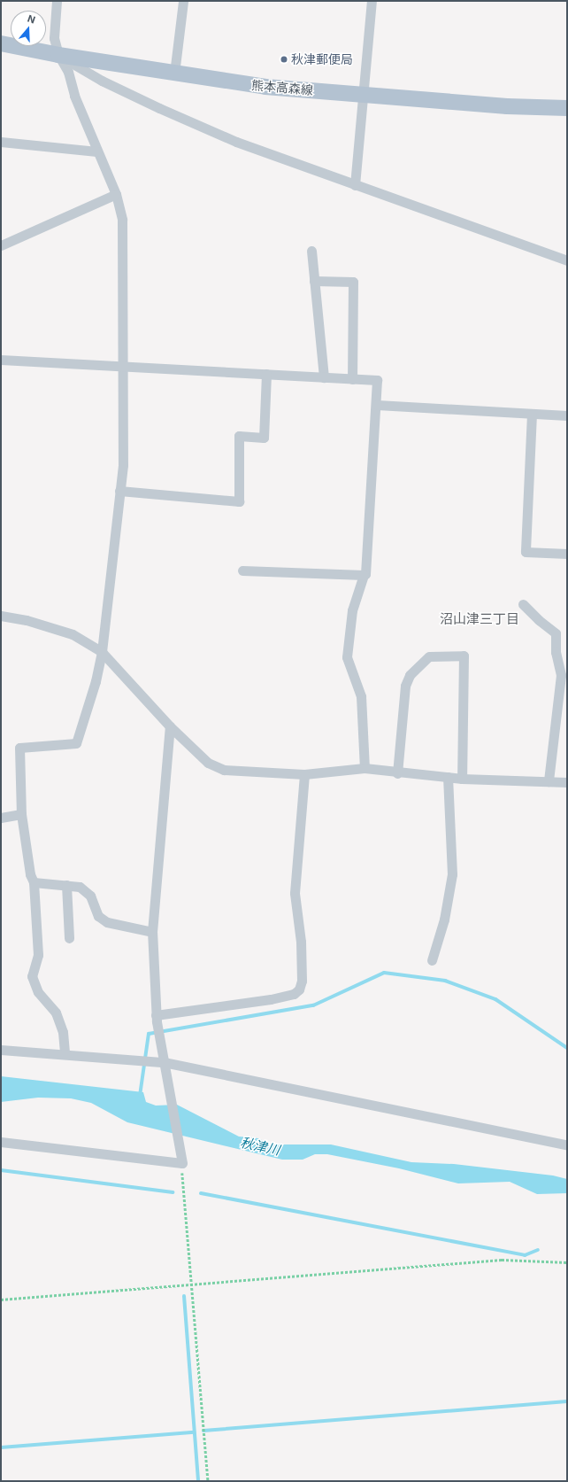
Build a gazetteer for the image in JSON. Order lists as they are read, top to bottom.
{
  "streets": {
    "main road": ["熊本高森線"]
  },
  "districts": ["沼山津三丁目"],
  "water": ["秋津川"],
  "places": ["秋津郵便局"],
  "north": "top"
}
